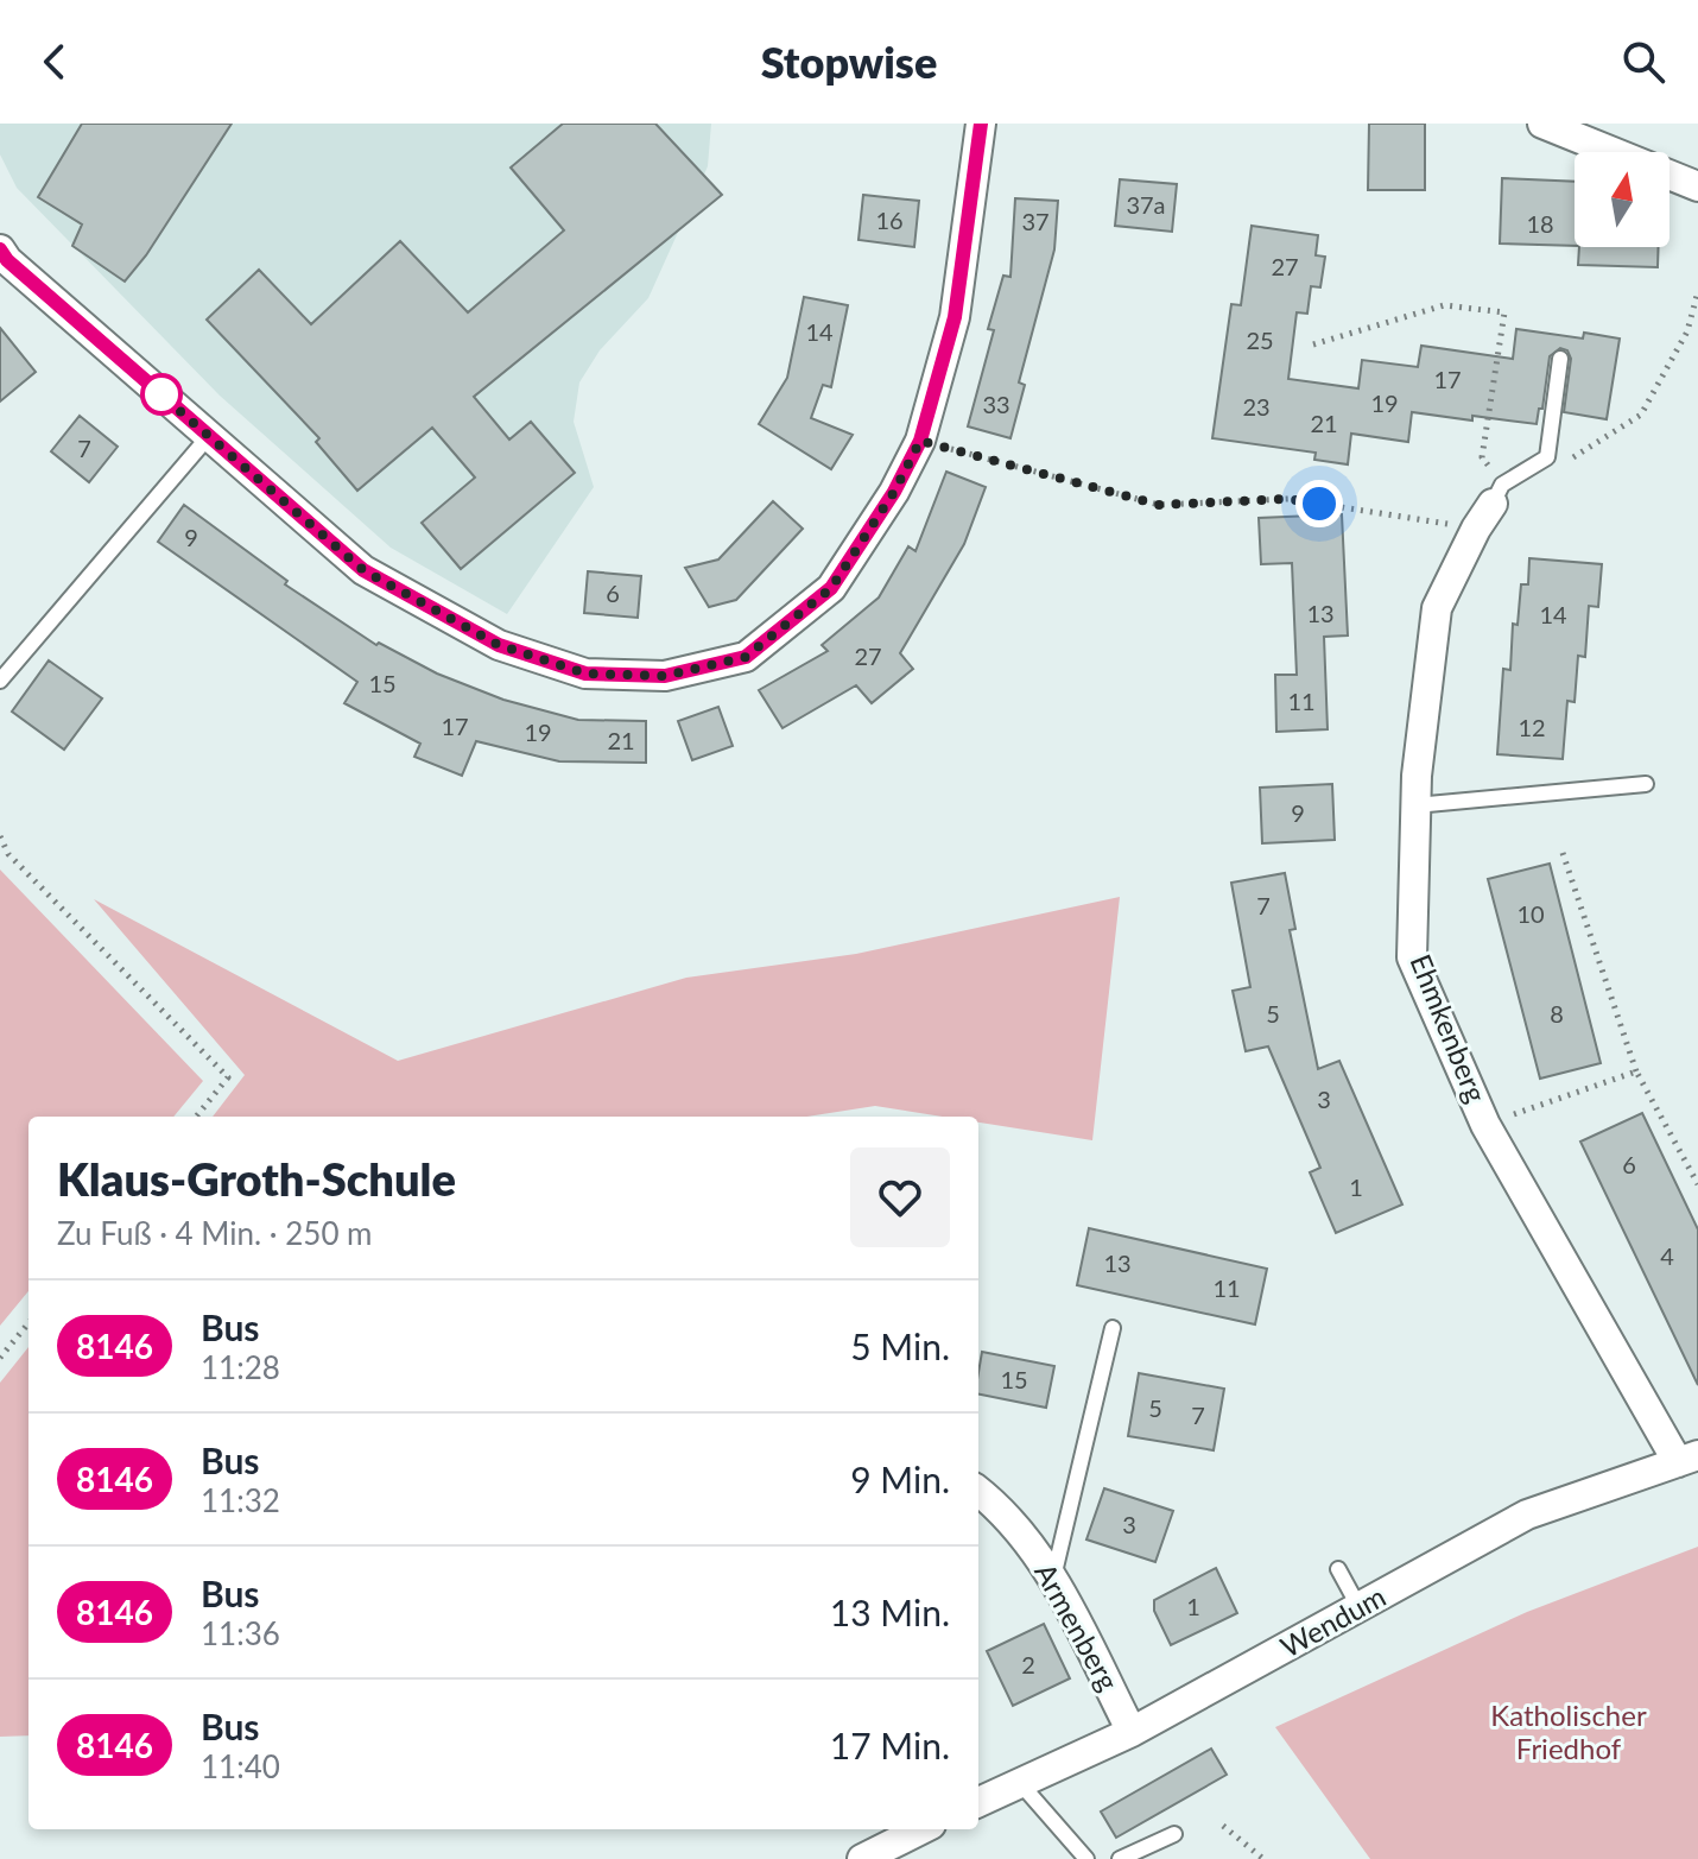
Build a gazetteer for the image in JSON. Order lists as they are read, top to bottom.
{
  "streets": {
    "street": ["Ehmkenberg", "Wendum", "Armenberg"]
  },
  "crossings": [
    ["Ehmkenberg", "Wendum"],
    ["Wendum", "Armenberg"]
  ],
  "parks": ["Katholischer Friedhof"],
  "lines": ["bus line 8146"],
  "house_numbers": [
    "37a",
    "16",
    "37",
    "18",
    "27",
    "14",
    "25",
    "17",
    "19",
    "33",
    "23",
    "21",
    "7",
    "9",
    "6",
    "13",
    "14",
    "27",
    "15",
    "11",
    "17",
    "12",
    "19",
    "21",
    "9",
    "7",
    "10",
    "5",
    "8",
    "3",
    "6",
    "1",
    "4",
    "13",
    "11",
    "15",
    "5",
    "7",
    "3",
    "1",
    "2"
  ],
  "north": "top",
  "page": {
    "header": "Stopwise",
    "heading": ["Klaus-Groth-Schule", "Zu Fuß · 4 Min. · 250 m"],
    "list": [
      {
        "mark": "8146",
        "name": "Bus",
        "note": "11:28",
        "value": "5 Min."
      },
      {
        "mark": "8146",
        "name": "Bus",
        "note": "11:32",
        "value": "9 Min."
      },
      {
        "mark": "8146",
        "name": "Bus",
        "note": "11:36",
        "value": "13 Min."
      },
      {
        "mark": "8146",
        "name": "Bus",
        "note": "11:40",
        "value": "17 Min."
      }
    ]
  }
}
